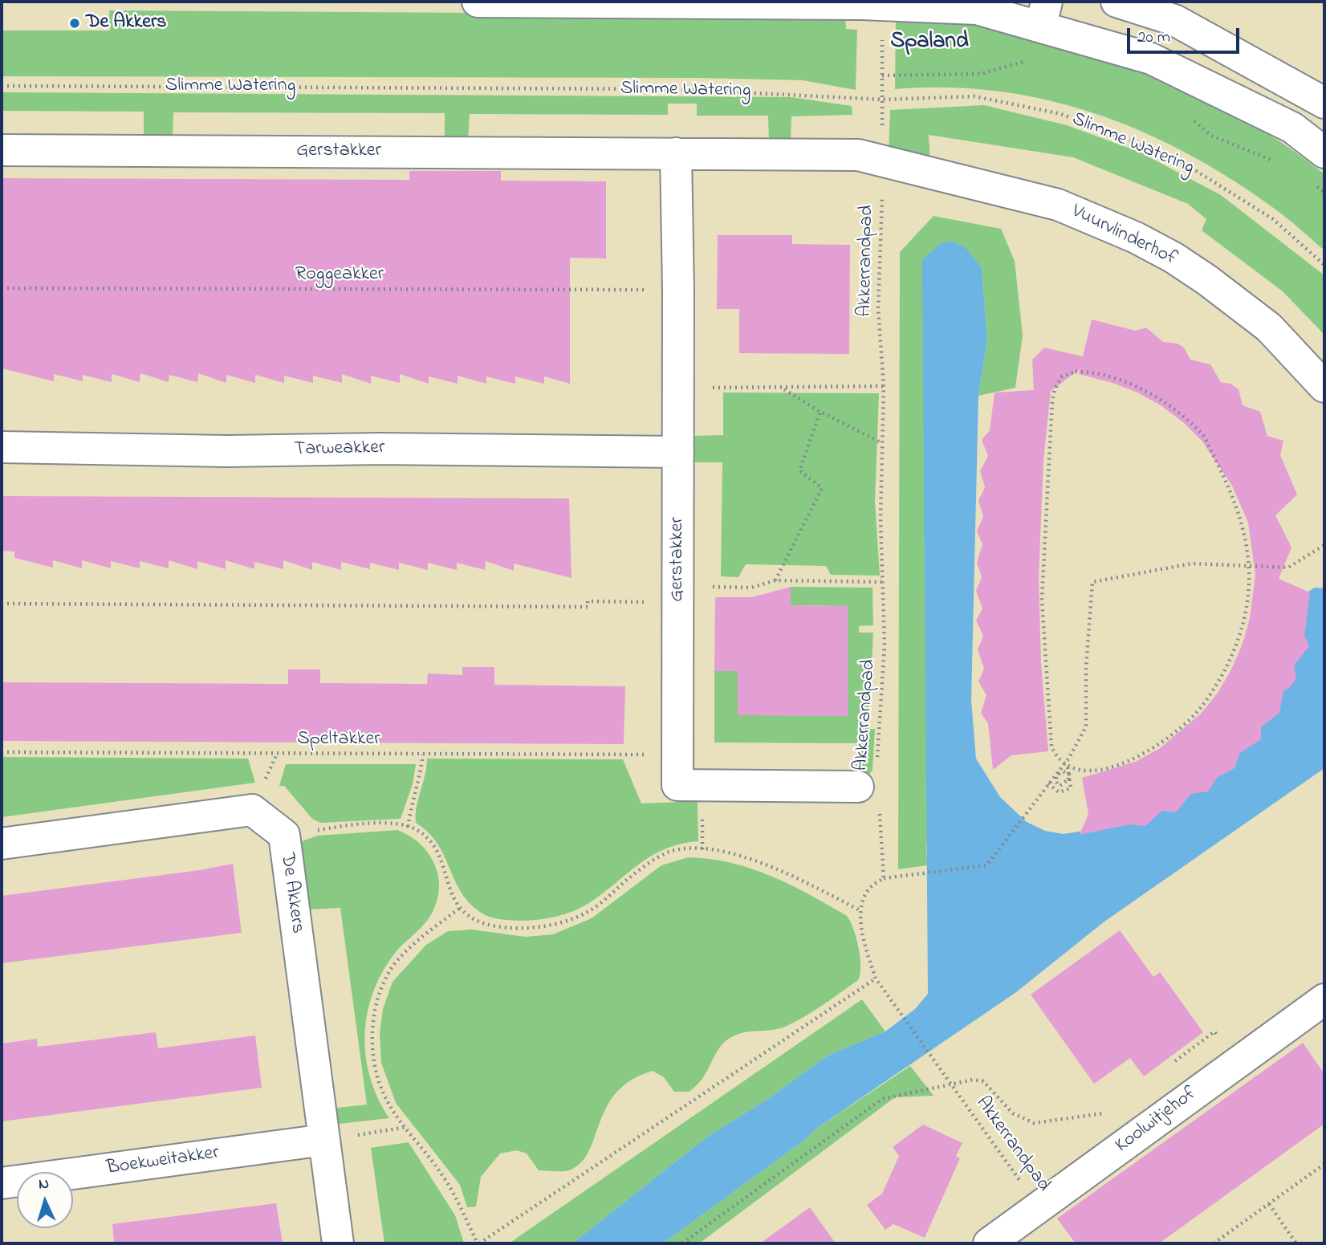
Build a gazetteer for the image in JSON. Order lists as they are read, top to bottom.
{
  "streets": {
    "street": [
      "Gerstakker",
      "Vuurvlinderhof",
      "Tarweakker",
      "De Akkers",
      "Koolwitjehof",
      "Boekweitakker"
    ],
    "path": [
      "Slimme Watering",
      "Akkerrandpad",
      "Roggeakker",
      "Speltakker"
    ]
  },
  "crossings": [
    ["Slimme Watering", "Akkerrandpad"],
    ["Gerstakker", "Vuurvlinderhof"],
    ["Gerstakker", "Akkerrandpad"],
    ["Gerstakker", "Roggeakker"],
    ["Gerstakker", "Tarweakker"],
    ["Gerstakker", "Speltakker"],
    ["Vuurvlinderhof", "Akkerrandpad"],
    ["Akkerrandpad", "Koolwitjehof"],
    ["De Akkers", "Boekweitakker"]
  ],
  "districts": ["Spaland"],
  "places": ["De Akkers"],
  "scale_bar": "20 m",
  "north": "top"
}
